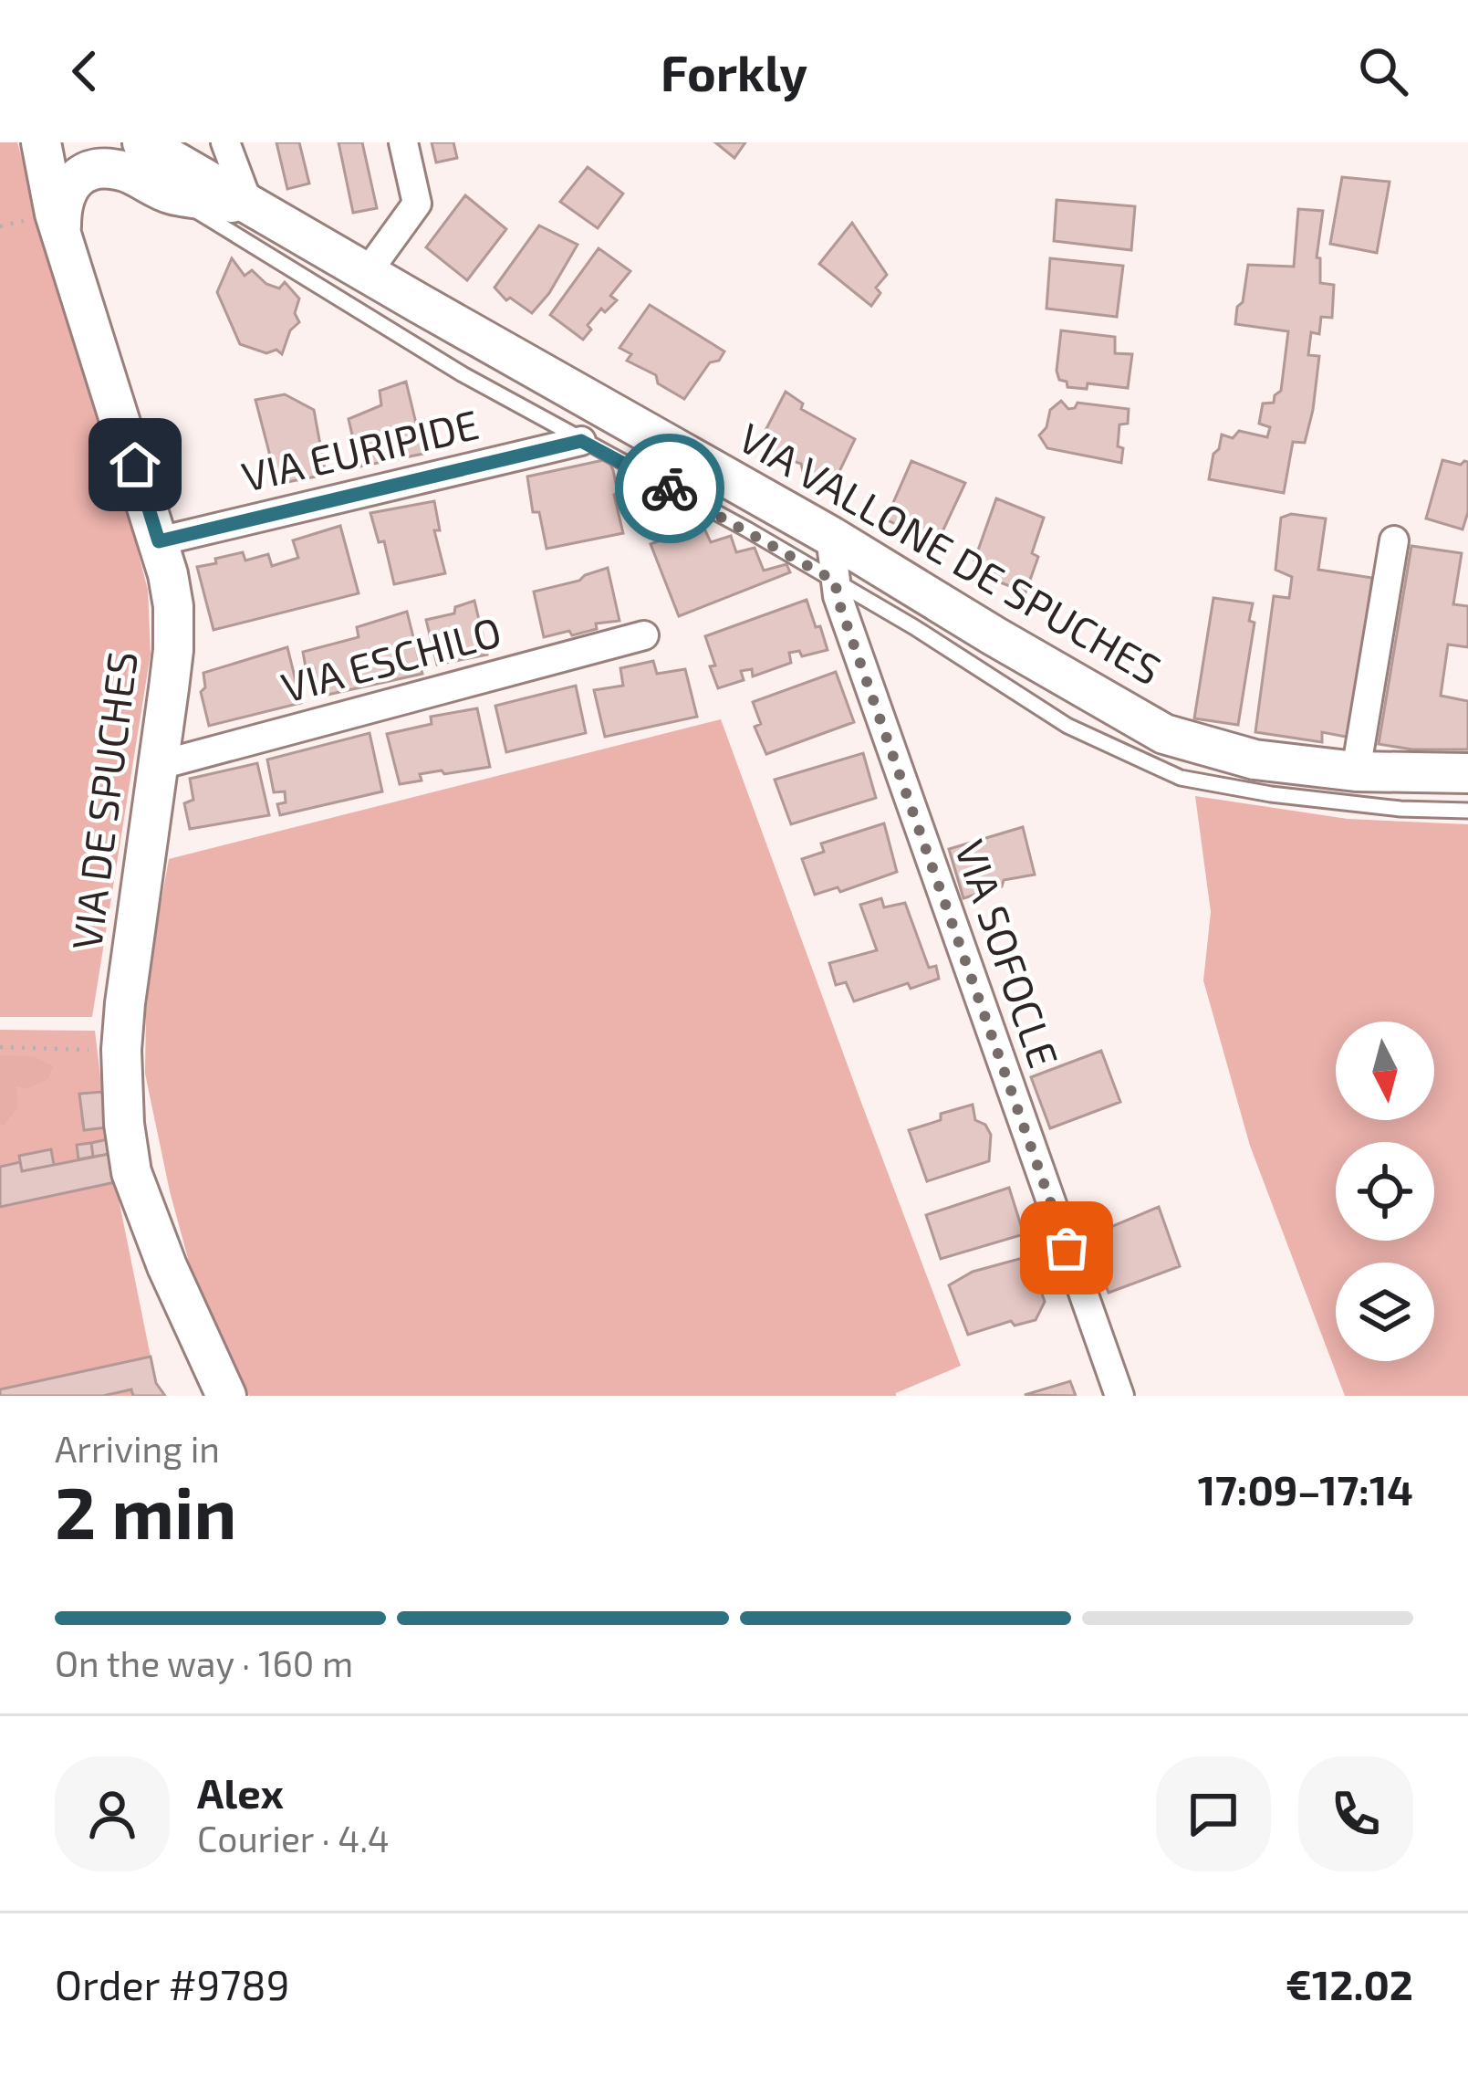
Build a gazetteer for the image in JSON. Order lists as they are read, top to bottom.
{
  "streets": {
    "street": [
      "VIA EURIPIDE",
      "VIA VALLONE DE SPUCHES",
      "VIA ESCHILO",
      "VIA DE SPUCHES",
      "VIA SOFOCLE"
    ]
  },
  "crossings": [
    ["VIA EURIPIDE", "VIA DE SPUCHES"],
    ["VIA VALLONE DE SPUCHES", "VIA DE SPUCHES"],
    ["VIA VALLONE DE SPUCHES", "VIA SOFOCLE"],
    ["VIA ESCHILO", "VIA DE SPUCHES"]
  ],
  "north": "bottom",
  "page": {
    "header": "Forkly",
    "heading": ["2 min", "Arriving in", "17:09–17:14"],
    "panel": [
      "Alex",
      "Courier · 4.4",
      "Order #9789",
      "€12.02"
    ],
    "bar": "On the way · 160 m"
  }
}
